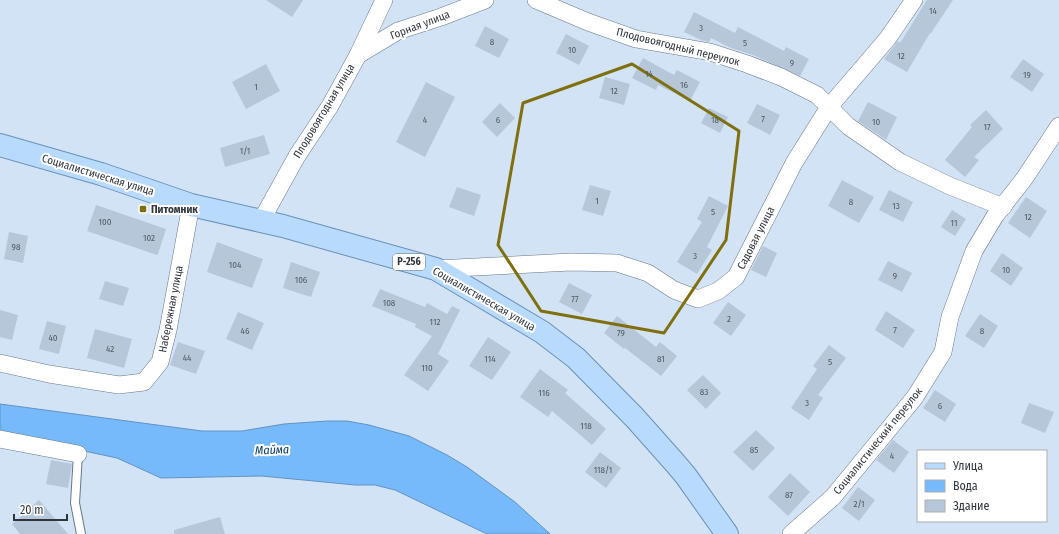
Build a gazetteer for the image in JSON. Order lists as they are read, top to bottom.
{
  "streets": {
    "main road": ["Социалистическая улица", "Р-256"],
    "street": [
      "Горная улица",
      "Плодовоягодный переулок",
      "Плодовоягодная улица",
      "Садовая улица",
      "Набережная улица",
      "Социалистический переулок"
    ]
  },
  "crossings": [
    ["Горная улица", "Плодовоягодная улица"],
    ["Плодовоягодный переулок", "Садовая улица"],
    ["Плодовоягодный переулок", "Социалистический переулок"],
    ["Плодовоягодная улица", "Социалистическая улица"],
    ["Социалистическая улица", "Садовая улица"],
    ["Социалистическая улица", "Набережная улица"]
  ],
  "water": ["Майма"],
  "places": {
    "transit": ["Питомник"]
  },
  "house_numbers": [
    "14",
    "3",
    "8",
    "5",
    "10",
    "12",
    "9",
    "14",
    "19",
    "16",
    "1",
    "12",
    "7",
    "4",
    "6",
    "18",
    "10",
    "17",
    "1/1",
    "1",
    "8",
    "13",
    "5",
    "12",
    "100",
    "11",
    "102",
    "98",
    "3",
    "104",
    "10",
    "9",
    "106",
    "77",
    "108",
    "2",
    "112",
    "7",
    "46",
    "8",
    "79",
    "40",
    "42",
    "44",
    "114",
    "81",
    "5",
    "110",
    "83",
    "116",
    "3",
    "6",
    "118",
    "85",
    "4",
    "118/1",
    "87",
    "2/1"
  ],
  "legend": ["Улица", "Вода", "Здание"],
  "scale_bar": "20 m"
}
